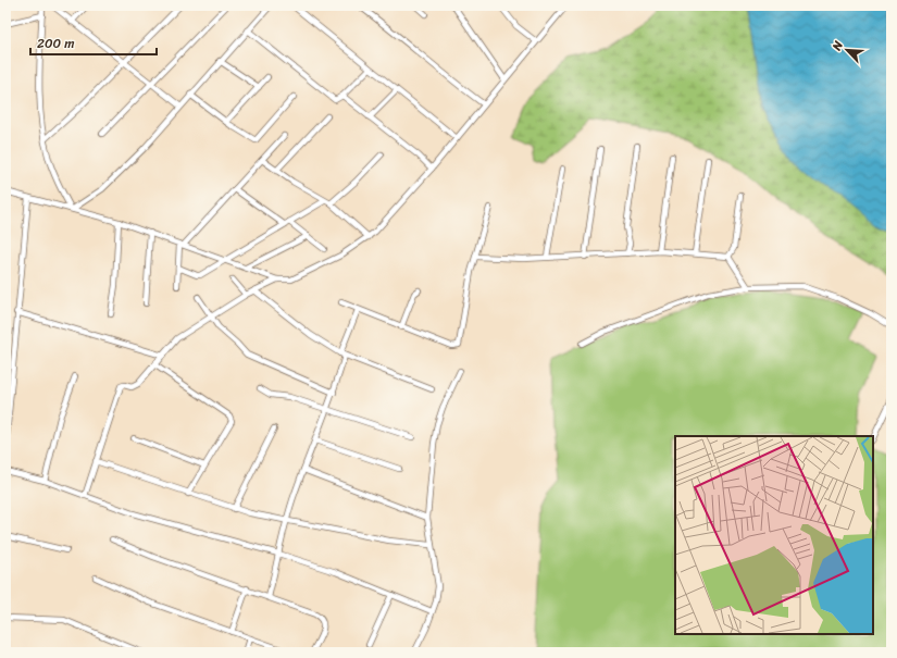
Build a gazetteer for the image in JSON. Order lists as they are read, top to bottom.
{
  "scale_bar": "200 m",
  "north": "top left"
}
